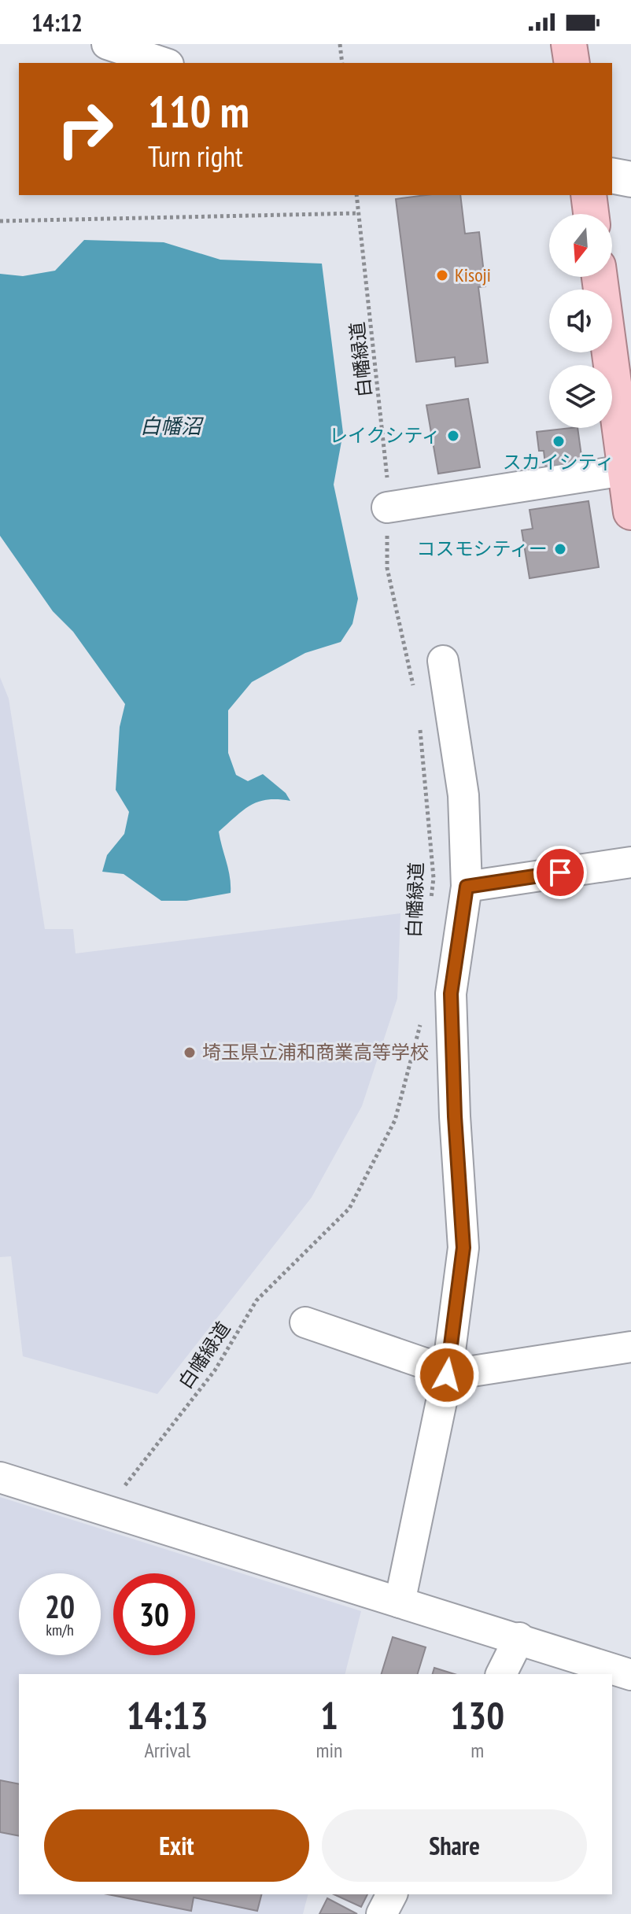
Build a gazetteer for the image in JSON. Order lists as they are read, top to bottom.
{
  "streets": {
    "path": ["白幡緑道"]
  },
  "water": ["白幡沼"],
  "places": [
    "Kisoji",
    "レイクシティ",
    "スカイシティ",
    "コスモシティー",
    "埼玉県立浦和商業高等学校"
  ],
  "north": "bottom",
  "page": {
    "status": "14:12",
    "turn": ["110 m", "Turn right"],
    "speed": "20 km/h",
    "limit": "30",
    "eta": [
      "14:13",
      "Arrival",
      "1",
      "min",
      "130",
      "m"
    ],
    "buttons": ["Exit", "Share"]
  }
}
